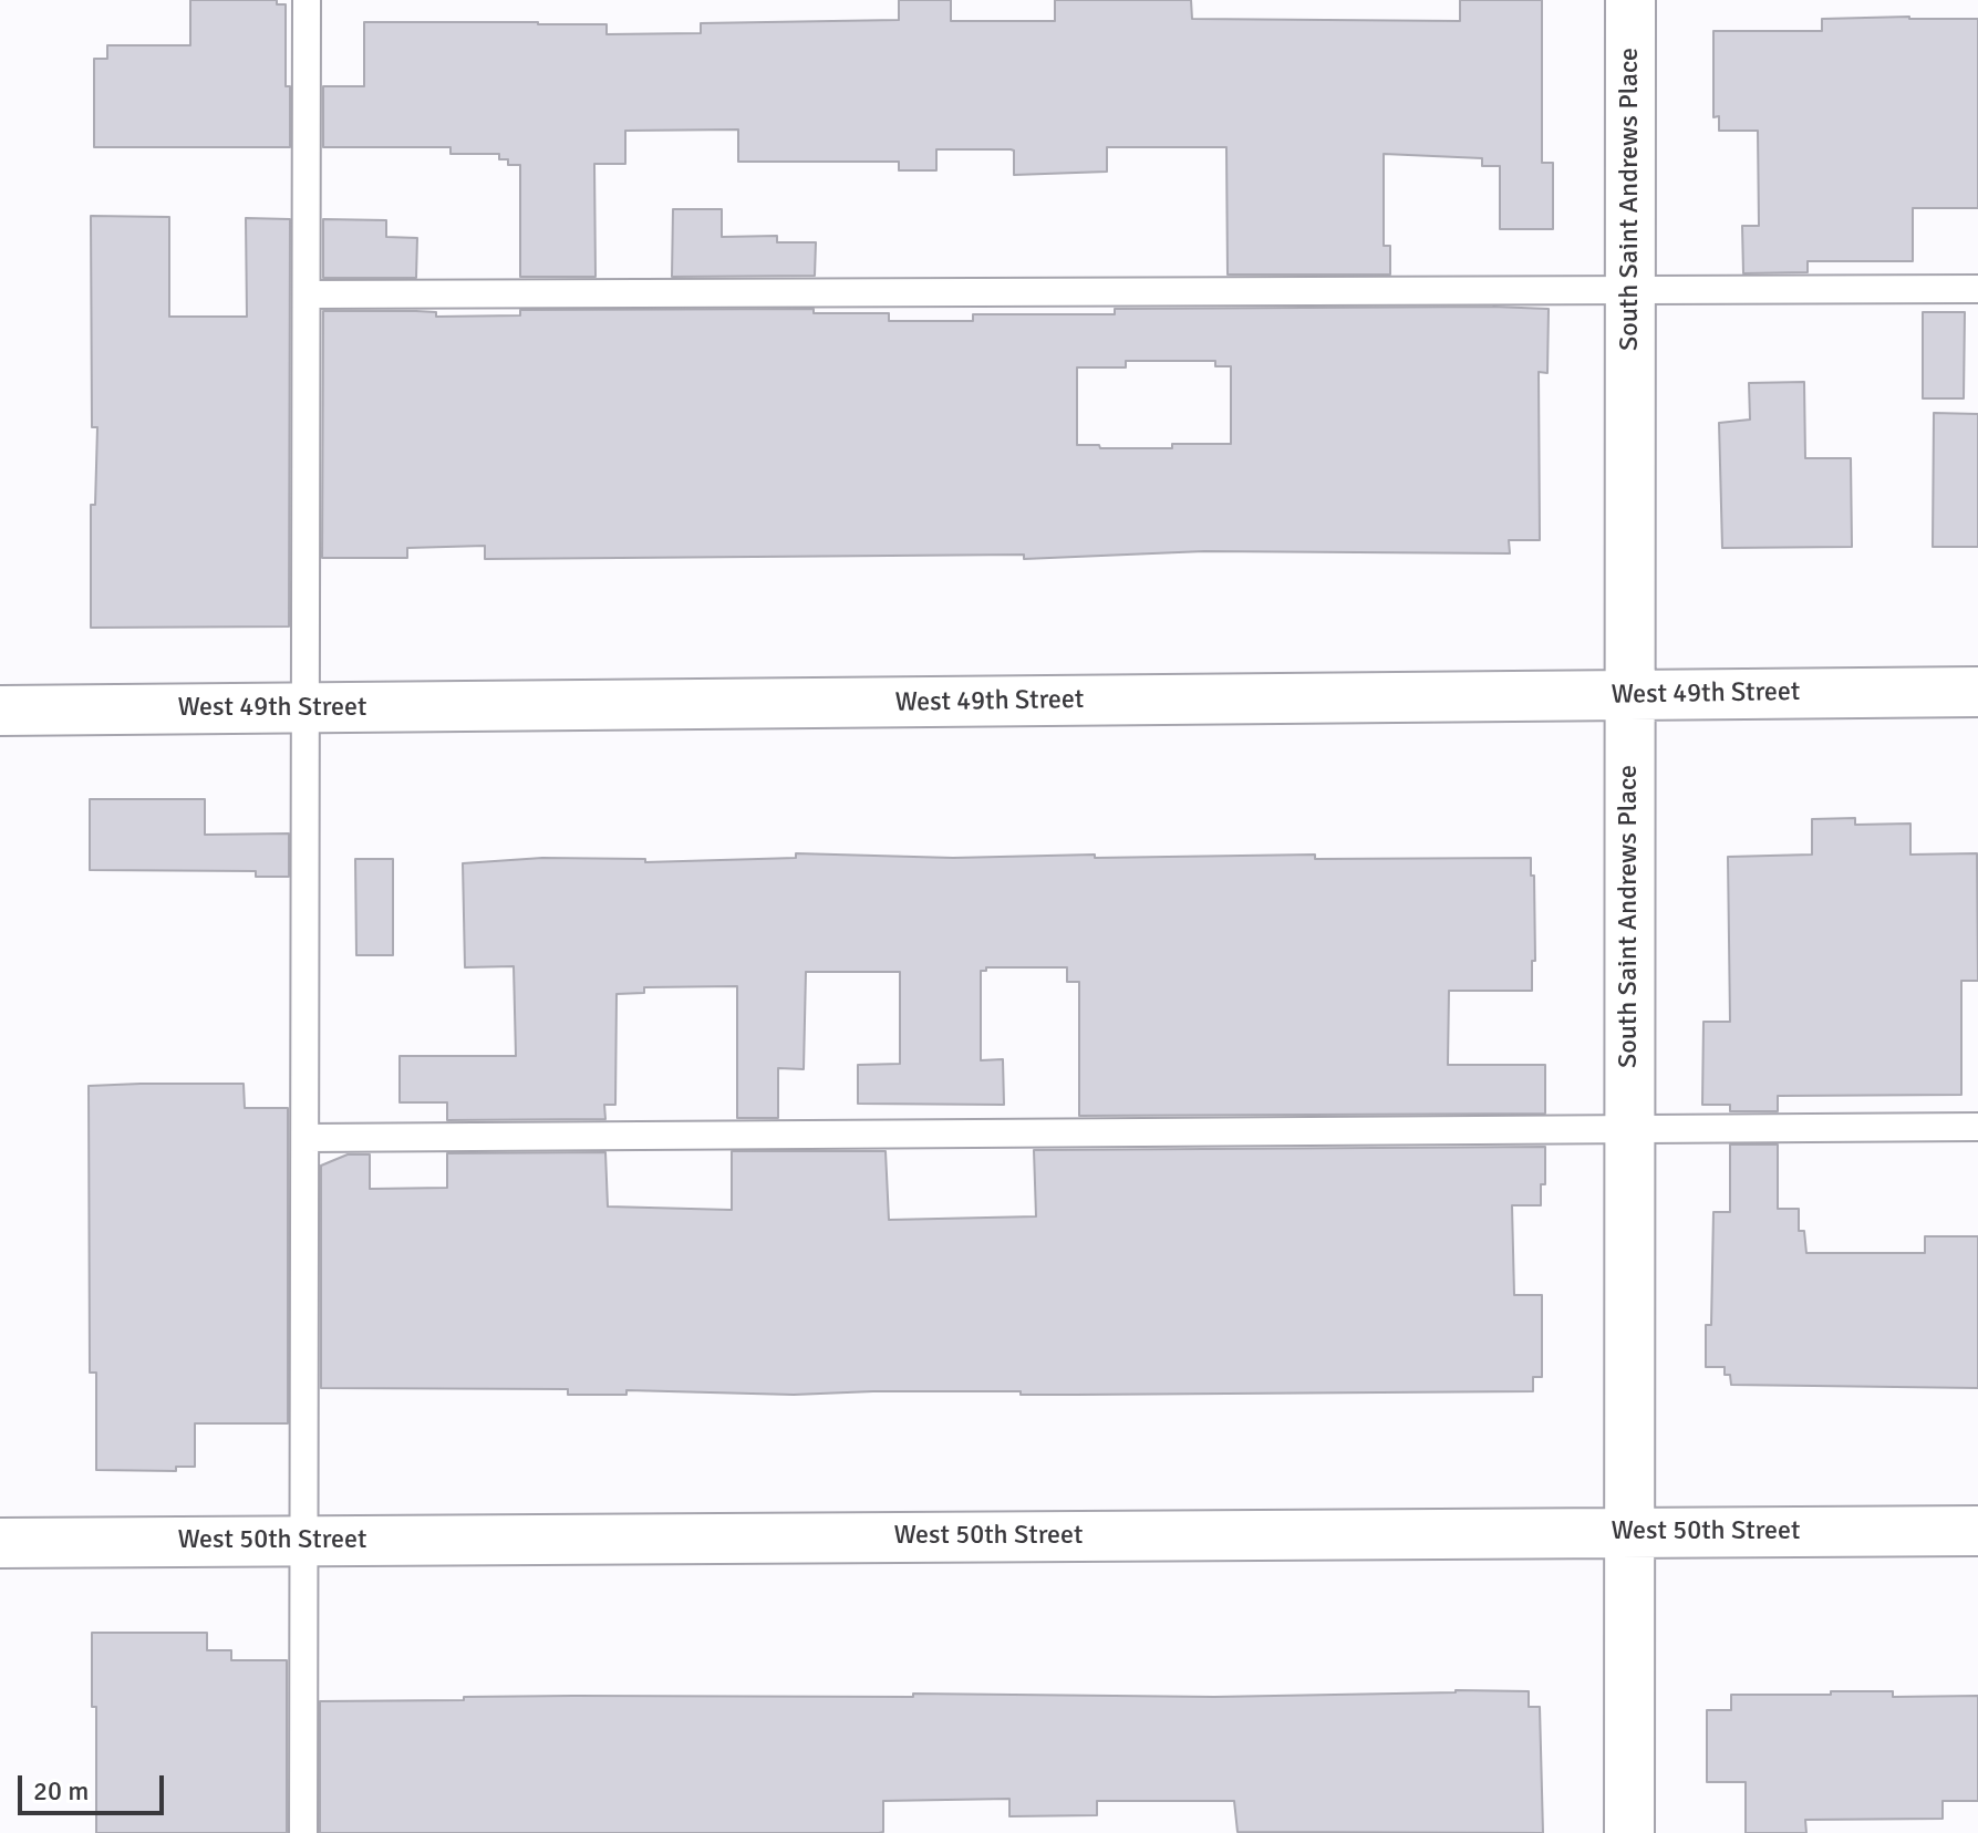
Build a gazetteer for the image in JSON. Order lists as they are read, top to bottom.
{
  "streets": {
    "street": ["South Saint Andrews Place", "West 49th Street", "West 50th Street"]
  },
  "crossings": [
    ["South Saint Andrews Place", "West 49th Street"],
    ["South Saint Andrews Place", "West 50th Street"]
  ],
  "scale_bar": "20 m"
}
